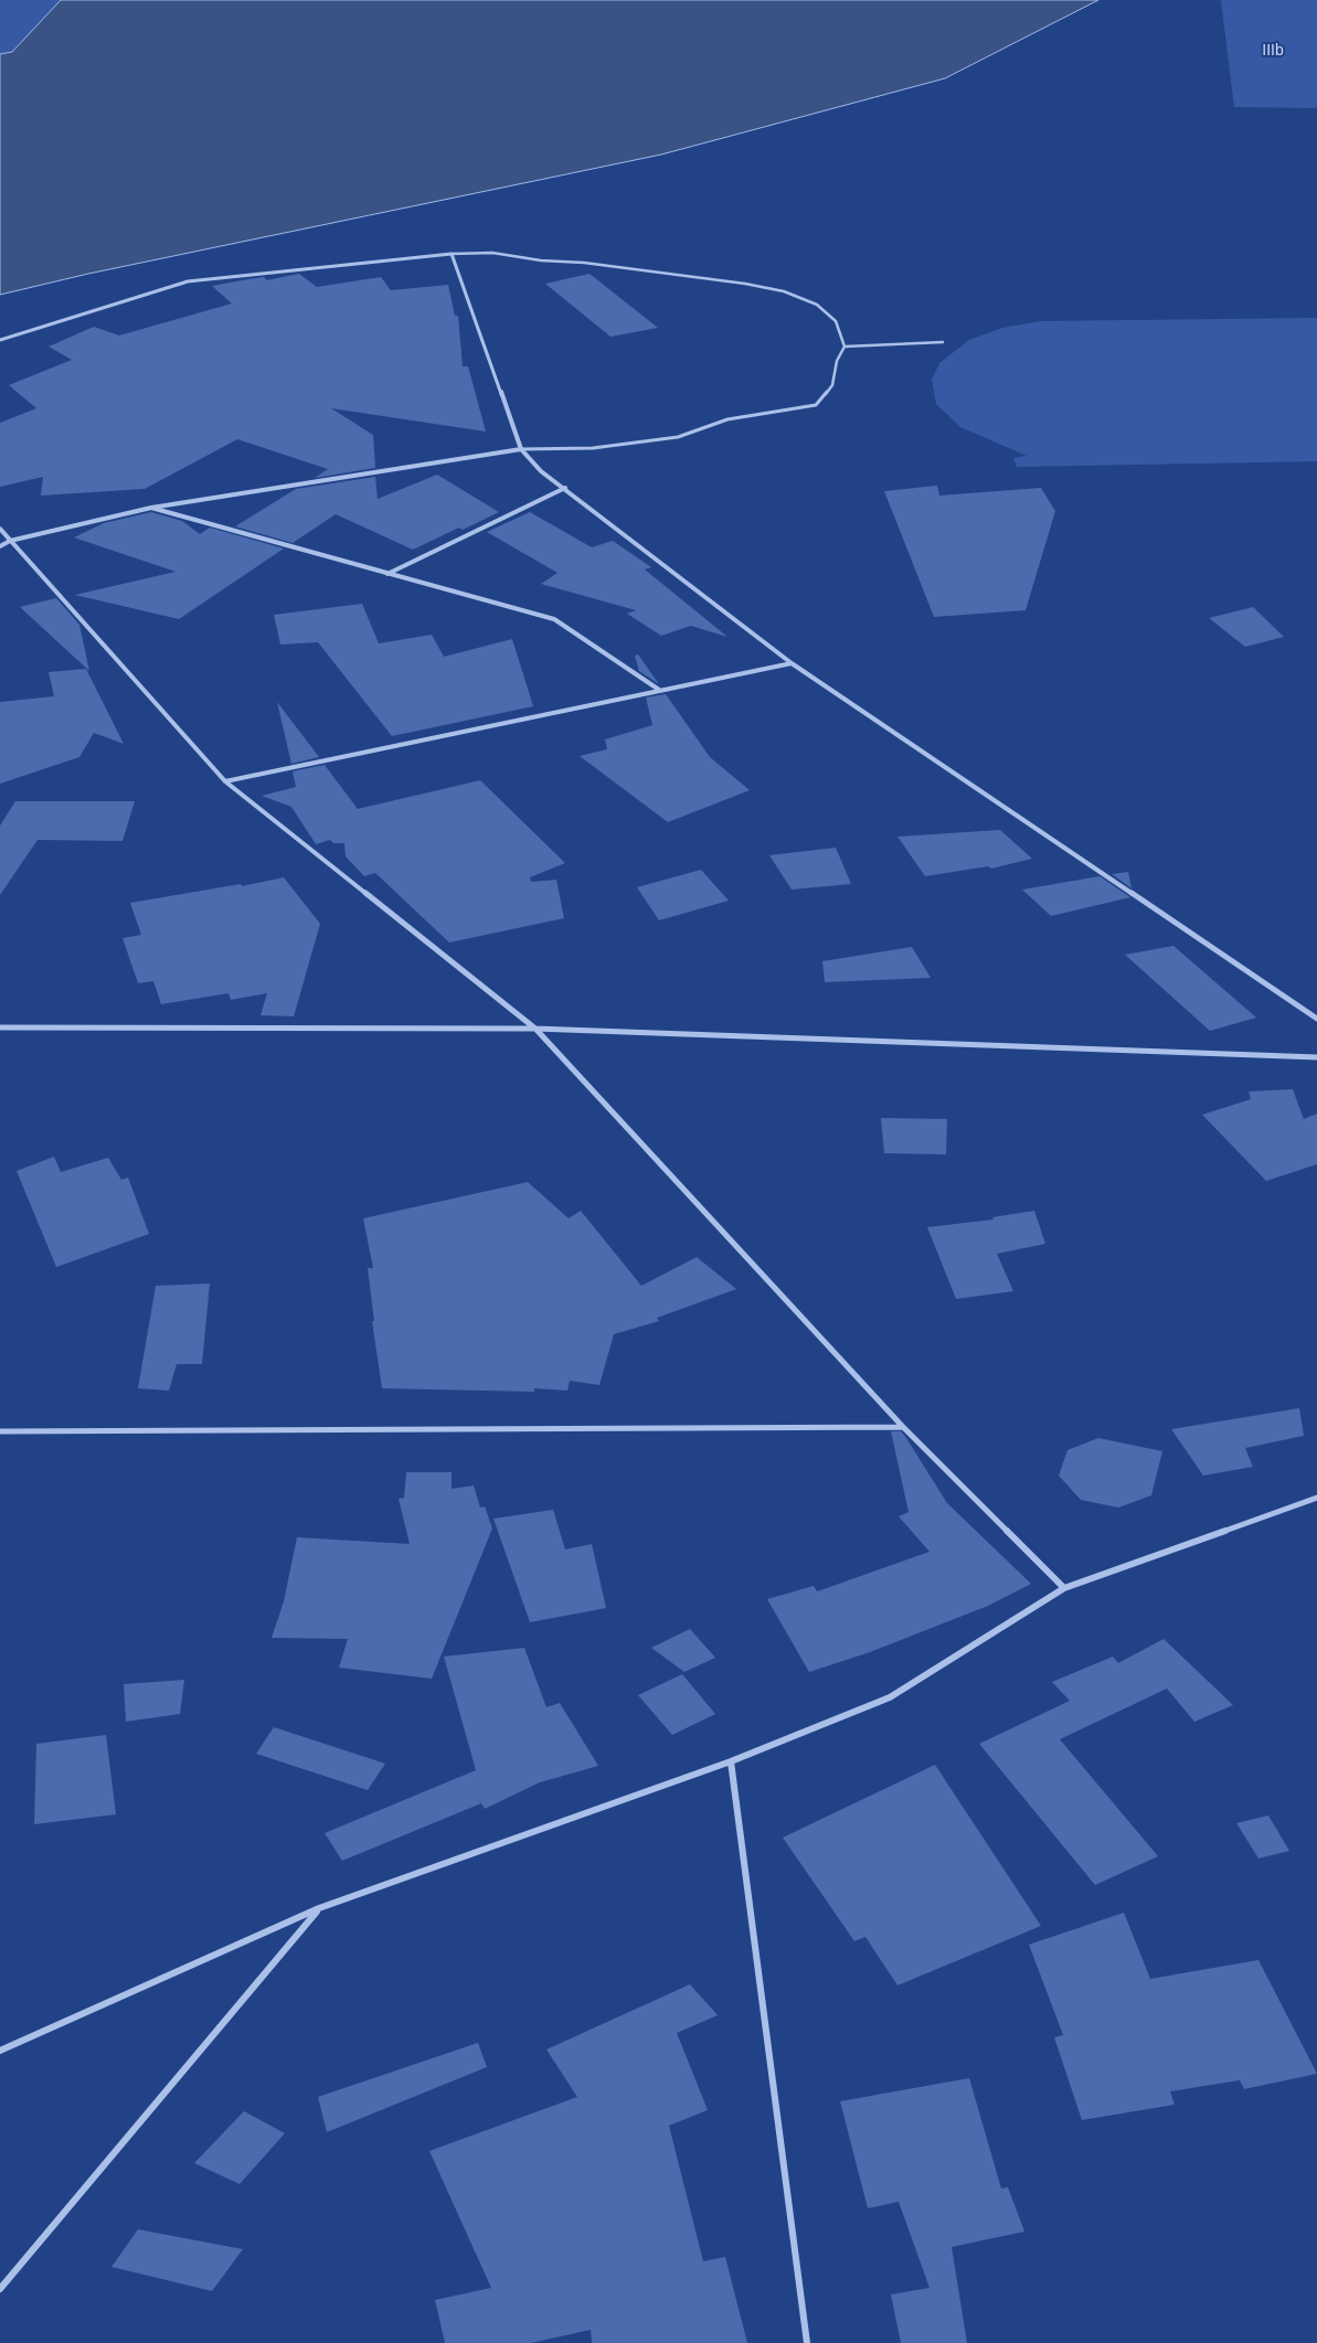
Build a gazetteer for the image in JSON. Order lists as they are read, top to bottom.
{
  "parks": ["IIIb"]
}
